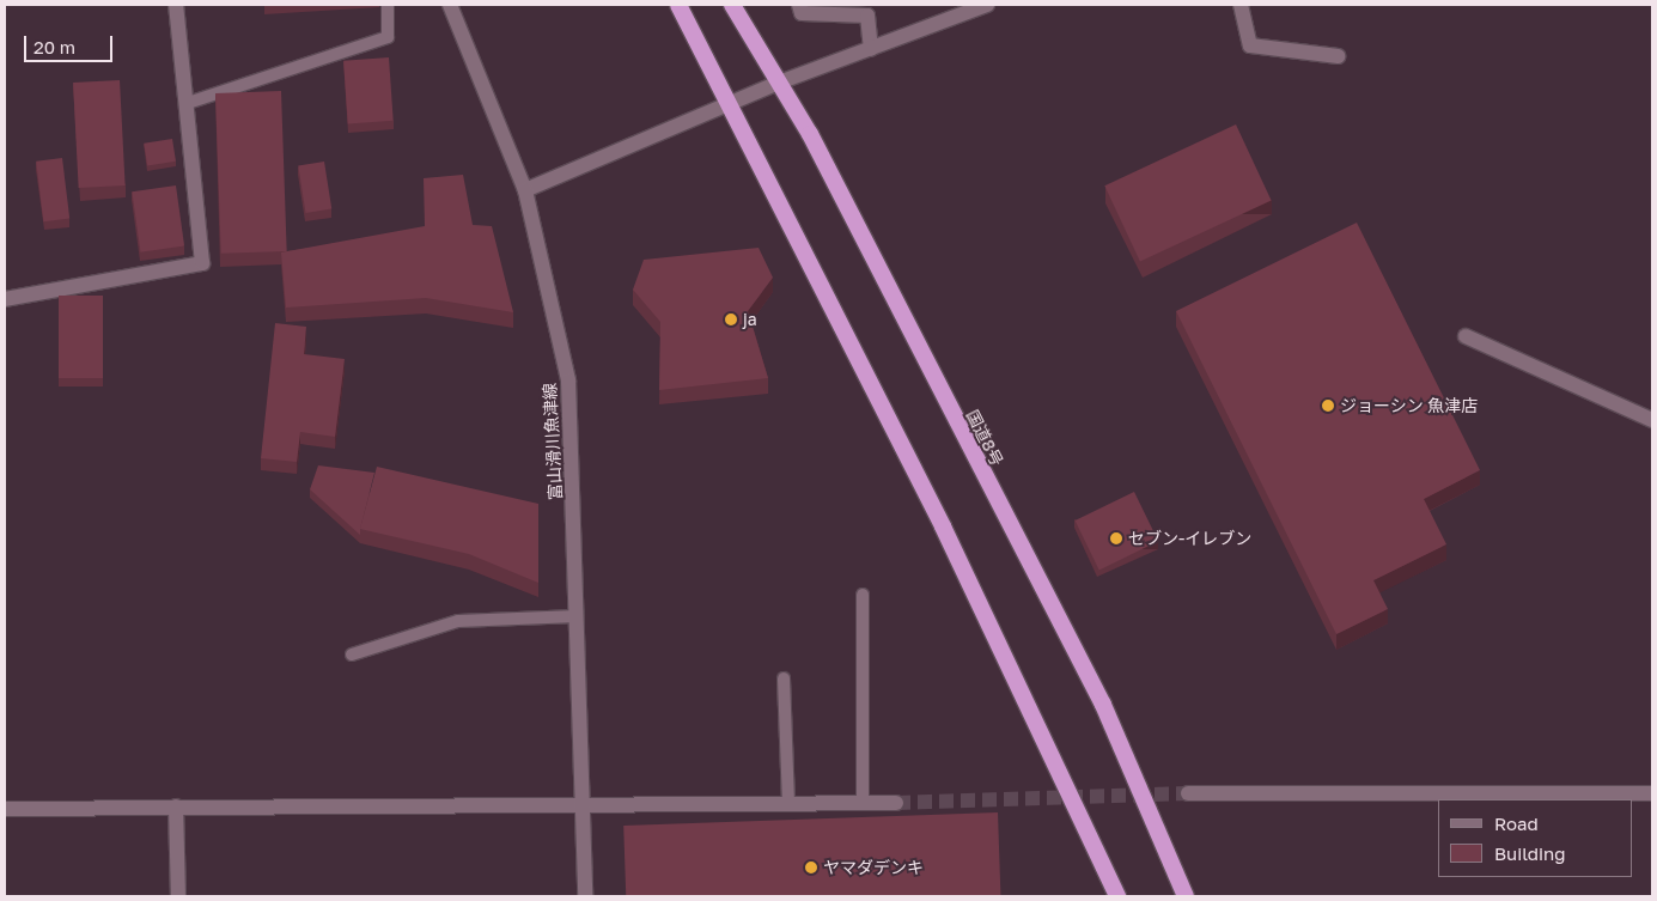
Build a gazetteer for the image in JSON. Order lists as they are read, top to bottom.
{
  "streets": {
    "highway": ["国道8号"],
    "street": ["富山滑川魚津線"]
  },
  "places": [
    "ja",
    "ジョーシン 魚津店",
    "セブン-イレブン",
    "ヤマダデンキ"
  ],
  "legend": ["Road", "Building"],
  "scale_bar": "20 m"
}
